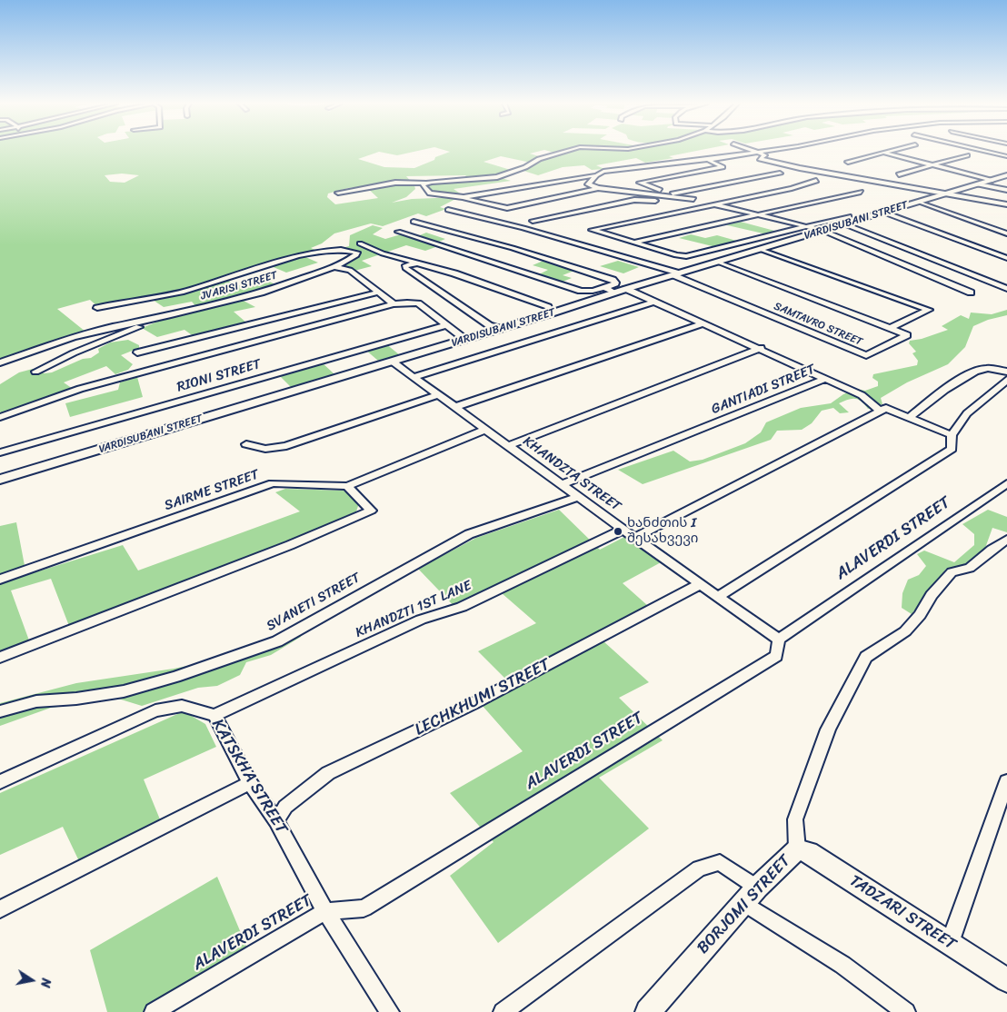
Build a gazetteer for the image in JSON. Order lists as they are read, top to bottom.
{
  "streets": {
    "street": [
      "VARDISUBANI STREET",
      "JVARISI STREET",
      "SAMTAVRO STREET",
      "RIONI STREET",
      "GANTIADI STREET",
      "KHANDZTA STREET",
      "SAIRME STREET",
      "ALAVERDI STREET",
      "SVANETI STREET",
      "KHANDZTI 1ST LANE",
      "LECHKHUMI STREET",
      "KATSKHA STREET",
      "BORJOMI STREET",
      "TADZARI STREET"
    ]
  },
  "crossings": [
    ["VARDISUBANI STREET", "SAMTAVRO STREET"],
    ["VARDISUBANI STREET", "GANTIADI STREET"],
    ["VARDISUBANI STREET", "KHANDZTA STREET"],
    ["GANTIADI STREET", "KHANDZTA STREET"],
    ["KHANDZTA STREET", "SAIRME STREET"],
    ["KHANDZTA STREET", "ALAVERDI STREET"],
    ["KHANDZTA STREET", "SVANETI STREET"],
    ["KHANDZTA STREET", "KHANDZTI 1ST LANE"],
    ["KHANDZTA STREET", "LECHKHUMI STREET"],
    ["ALAVERDI STREET", "KATSKHA STREET"],
    ["KHANDZTI 1ST LANE", "KATSKHA STREET"],
    ["LECHKHUMI STREET", "KATSKHA STREET"],
    ["BORJOMI STREET", "TADZARI STREET"]
  ],
  "places": ["ხანძთის I შესახვევი"],
  "north": "right"
}
